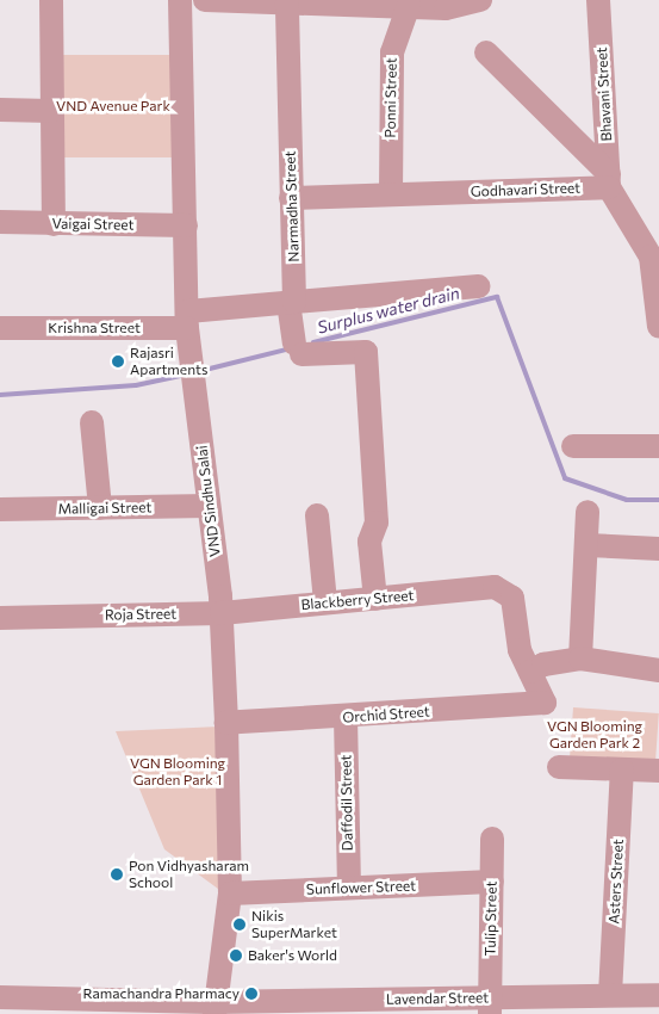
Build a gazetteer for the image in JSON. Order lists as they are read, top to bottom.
{
  "streets": {
    "street": [
      "Bhavani Street",
      "Ponni Street",
      "Godhavari Street",
      "Narmadha Street",
      "Vaigai Street",
      "Krishna Street",
      "VND Sindhu Salai",
      "Malligai Street",
      "Blackberry Street",
      "Roja Street",
      "Orchid Street",
      "Daffodil Street",
      "Asters Street",
      "Sunflower Street",
      "Tulip Street",
      "Lavendar Street"
    ]
  },
  "crossings": [
    ["Bhavani Street", "Godhavari Street"],
    ["Ponni Street", "Godhavari Street"],
    ["Godhavari Street", "Narmadha Street"],
    ["Narmadha Street", "Blackberry Street"],
    ["Vaigai Street", "VND Sindhu Salai"],
    ["Krishna Street", "VND Sindhu Salai"],
    ["VND Sindhu Salai", "Malligai Street"],
    ["VND Sindhu Salai", "Blackberry Street"],
    ["VND Sindhu Salai", "Roja Street"],
    ["VND Sindhu Salai", "Orchid Street"],
    ["VND Sindhu Salai", "Sunflower Street"],
    ["VND Sindhu Salai", "Lavendar Street"],
    ["Blackberry Street", "Roja Street"],
    ["Blackberry Street", "Orchid Street"],
    ["Orchid Street", "Daffodil Street"],
    ["Daffodil Street", "Sunflower Street"],
    ["Asters Street", "Lavendar Street"],
    ["Sunflower Street", "Tulip Street"],
    ["Tulip Street", "Lavendar Street"]
  ],
  "water": ["Surplus water drain"],
  "parks": ["VND Avenue Park", "VGN Blooming Garden Park 2", "VGN Blooming Garden Park 1"],
  "places": [
    "Rajasri Apartments",
    "Pon Vidhyasharam School",
    "Nikis SuperMarket",
    "Baker's World",
    "Ramachandra Pharmacy"
  ]
}
